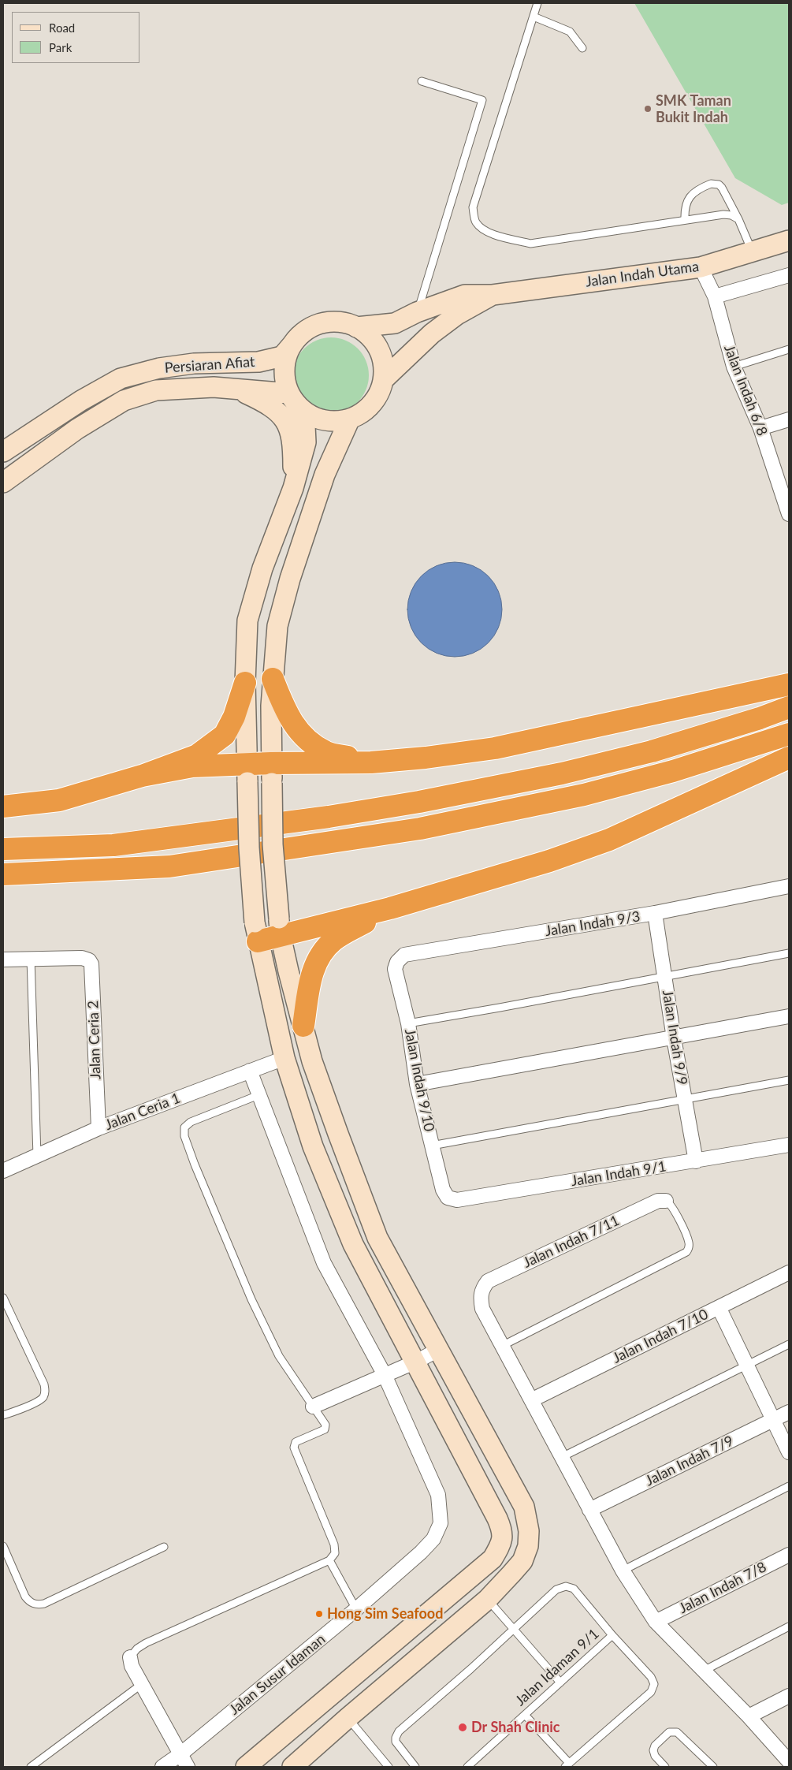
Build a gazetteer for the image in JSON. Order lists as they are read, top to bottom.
{
  "streets": {
    "main road": ["Jalan Indah Utama", "Persiaran Afiat"],
    "street": [
      "Jalan Indah 6/8",
      "Jalan Indah 9/3",
      "Jalan Indah 9/9",
      "Jalan Ceria 2",
      "Jalan Indah 9/10",
      "Jalan Ceria 1",
      "Jalan Indah 9/1",
      "Jalan Indah 7/11",
      "Jalan Indah 7/10",
      "Jalan Indah 7/9",
      "Jalan Indah 7/8",
      "Jalan Susur Idaman"
    ],
    "lane": ["Jalan Idaman 9/1"]
  },
  "crossings": [
    ["Jalan Indah Utama", "Jalan Indah 6/8"],
    ["Jalan Indah 9/3", "Jalan Indah 9/9"],
    ["Jalan Indah 9/3", "Jalan Indah 9/10"],
    ["Jalan Indah 9/9", "Jalan Indah 9/1"],
    ["Jalan Ceria 2", "Jalan Ceria 1"],
    ["Jalan Indah 9/10", "Jalan Indah 9/1"],
    ["Jalan Ceria 1", "Jalan Susur Idaman"]
  ],
  "places": ["SMK Taman Bukit Indah", "Hong Sim Seafood", "Dr Shah Clinic"],
  "legend": ["Road", "Park"]
}
